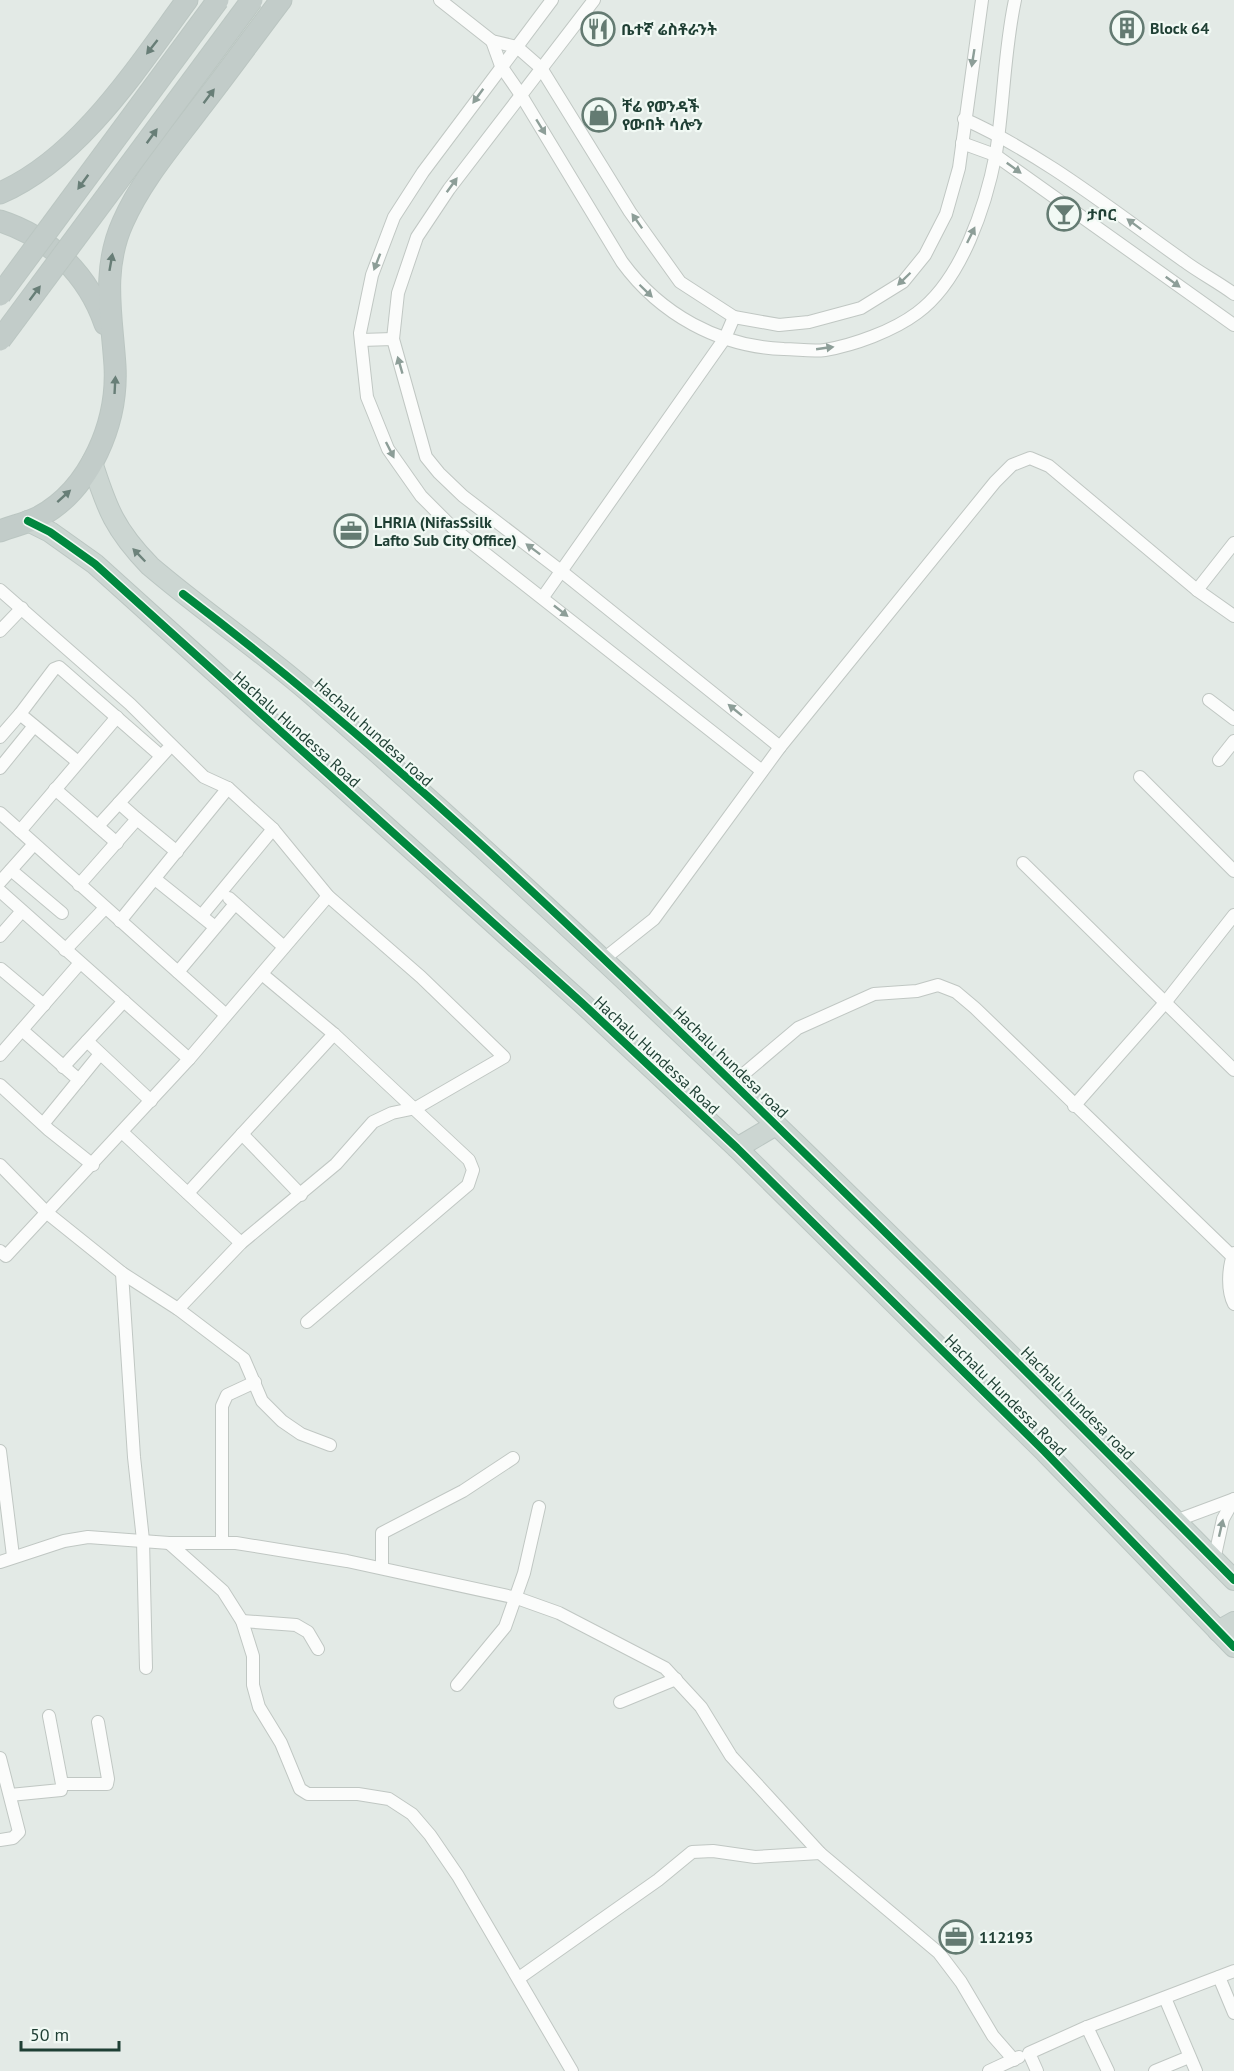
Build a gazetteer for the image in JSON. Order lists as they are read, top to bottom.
{
  "streets": {
    "main road": ["Hachalu Hundessa Road", "Hachalu hundesa road"]
  },
  "one_way": ["Hachalu hundesa road"],
  "places": {
    "building": ["Block 64"],
    "restaurant": ["ቤተኛ ሬስቶራንት"],
    "shop": ["ቸሬ የወንዳች የውበት ሳሎን"],
    "bar": ["ታቦር"],
    "office": ["LHRIA (NifasSsilk Lafto Sub City Office)", "112193"]
  },
  "scale_bar": "50 m"
}
